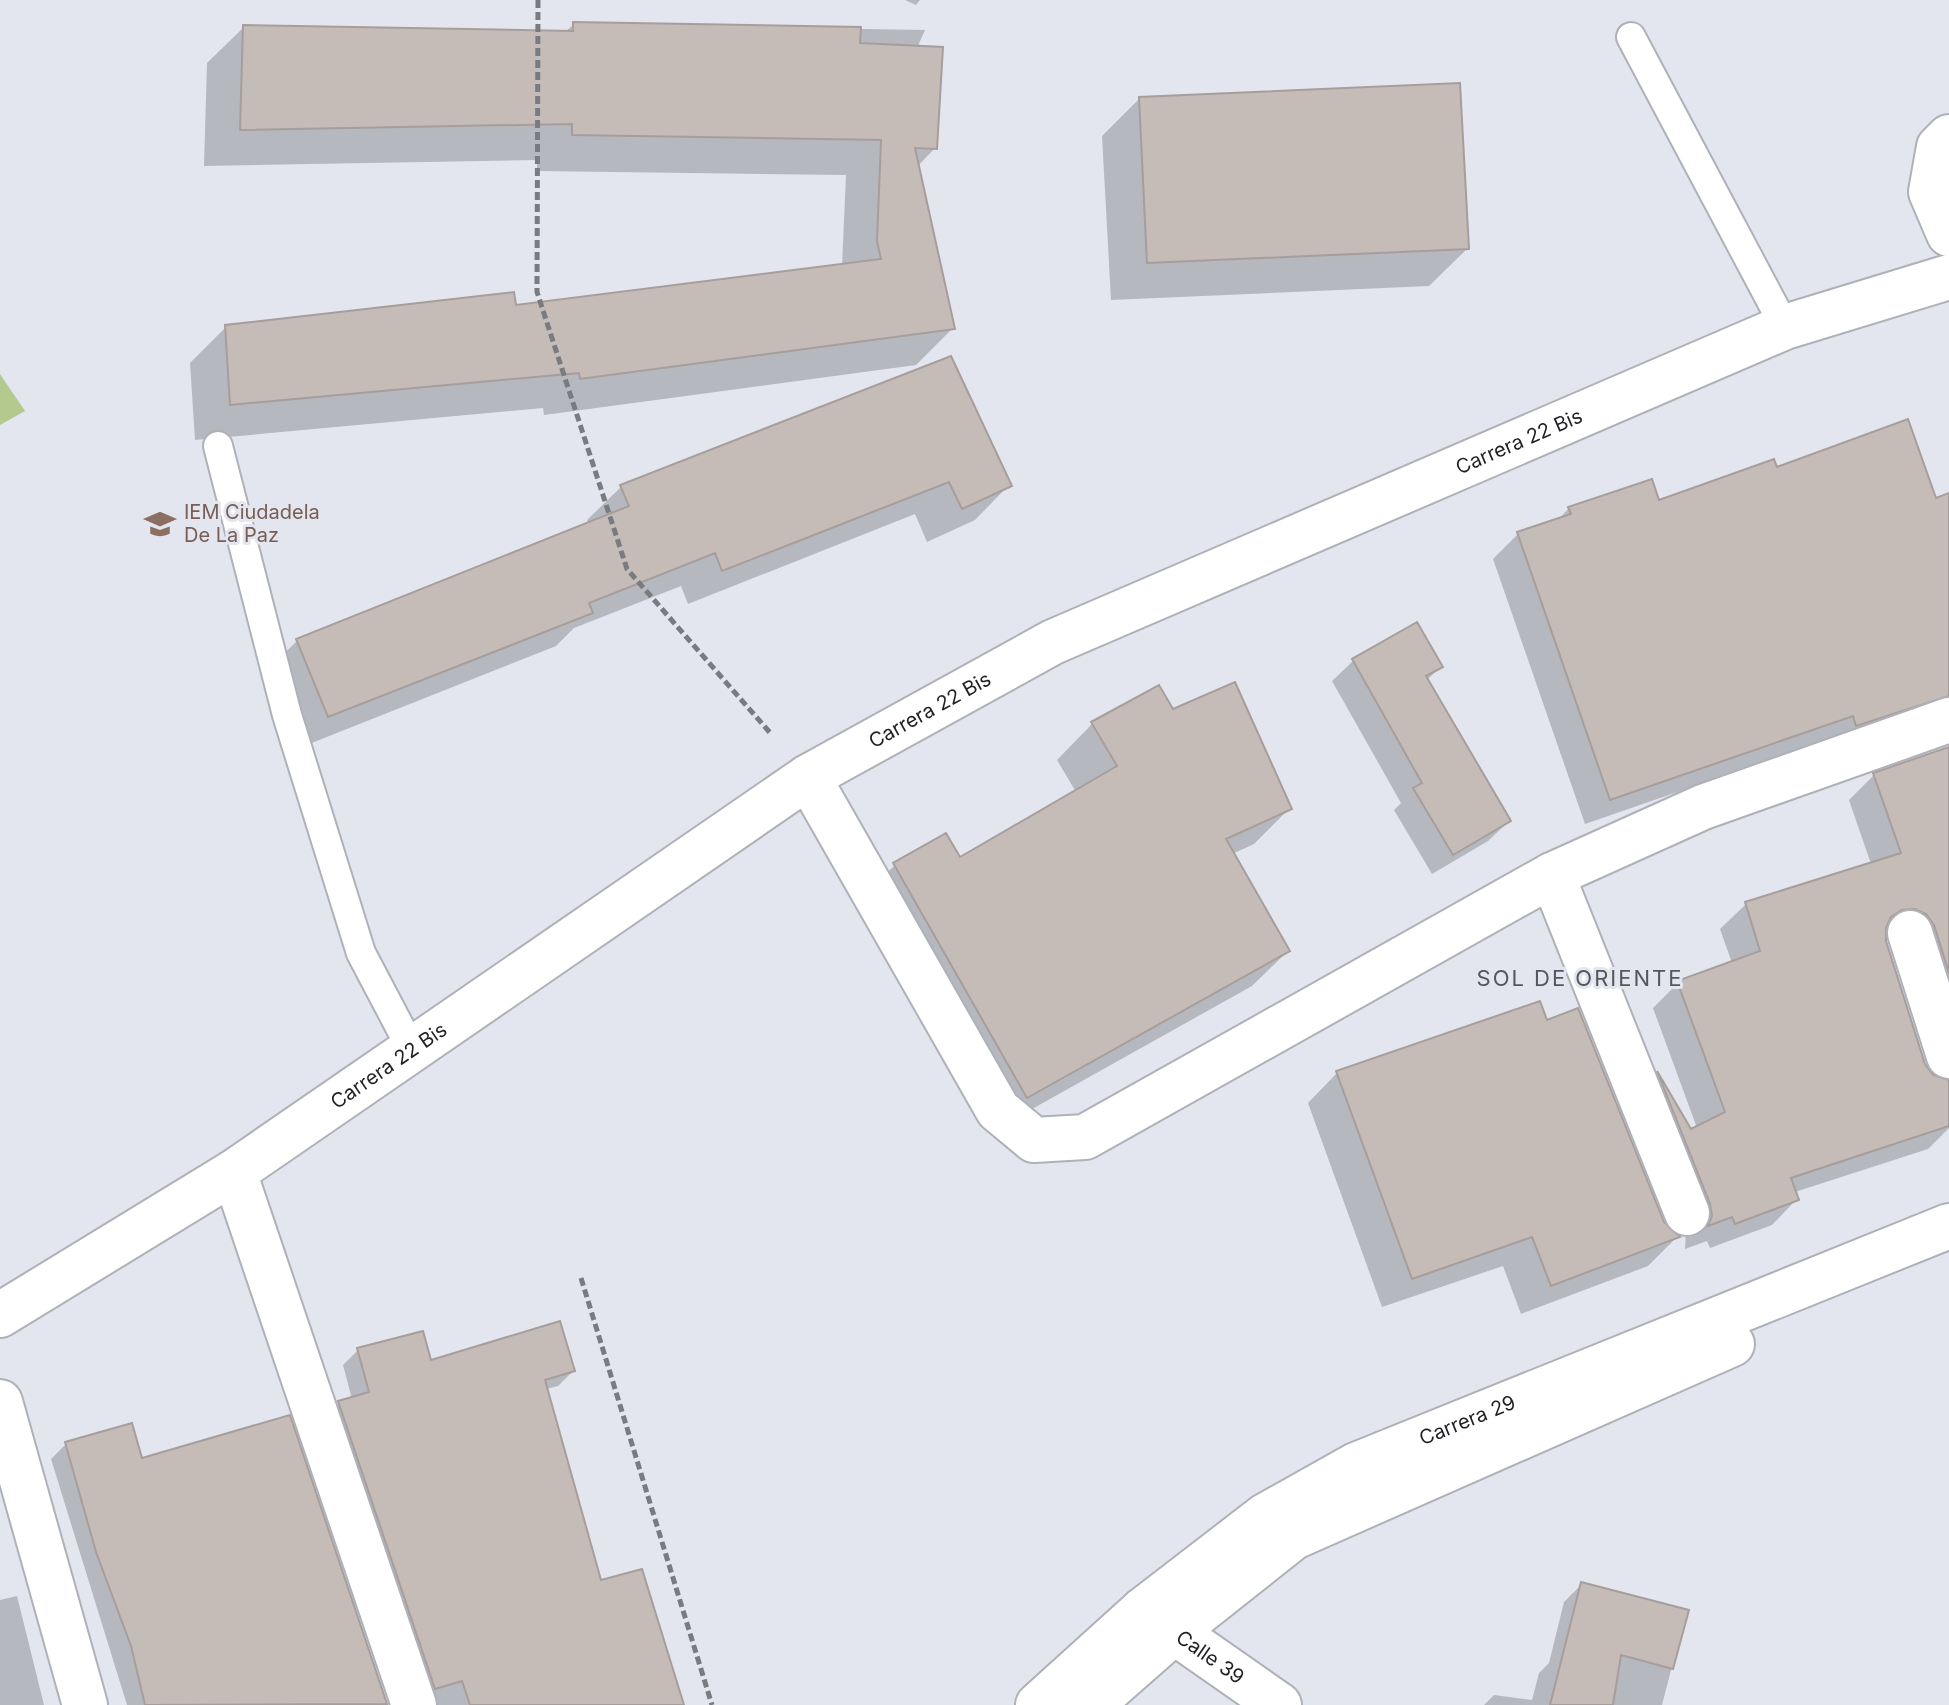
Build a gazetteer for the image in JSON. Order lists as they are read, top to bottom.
{
  "streets": {
    "street": ["Carrera 22 Bis", "Carrera 29", "Calle 39"]
  },
  "crossings": [
    ["Carrera 29", "Calle 39"]
  ],
  "districts": ["SOL DE ORIENTE"],
  "places": {
    "school or university": ["IEM Ciudadela De La Paz"]
  }
}
